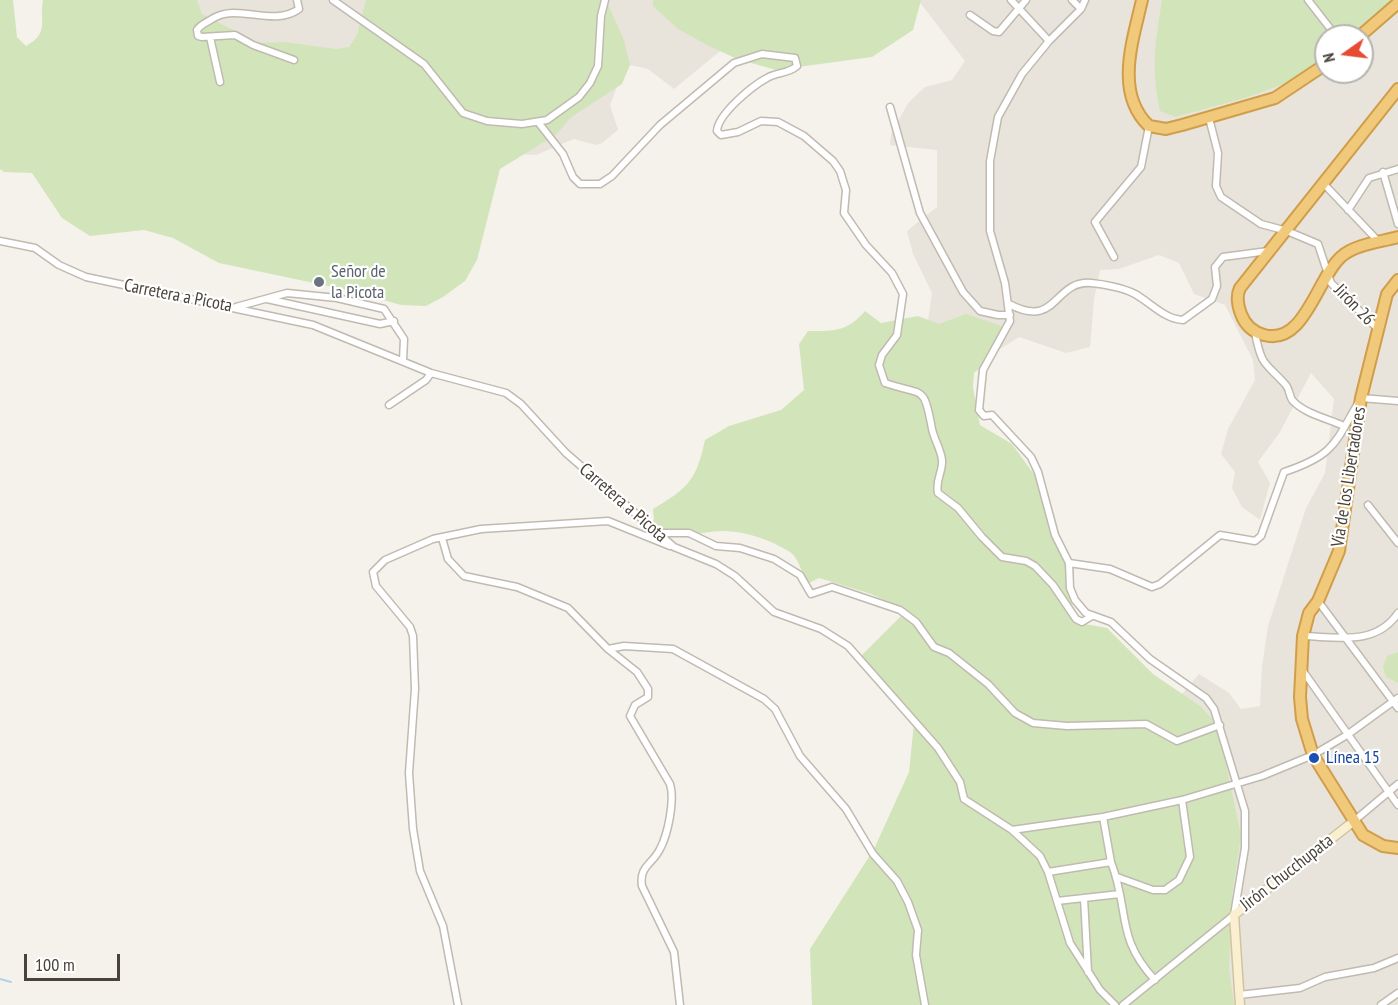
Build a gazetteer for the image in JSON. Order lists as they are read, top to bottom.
{
  "streets": {
    "highway": ["Vía de los Libertadores"],
    "street": ["Carretera a Picota", "Jirón 26", "Jirón Chucchupata"]
  },
  "crossings": [
    ["Jirón 26", "Vía de los Libertadores"],
    ["Vía de los Libertadores", "Jirón Chucchupata"]
  ],
  "places": ["Señor de la Picota", "Línea 15"],
  "scale_bar": "100 m",
  "north": "left"
}
